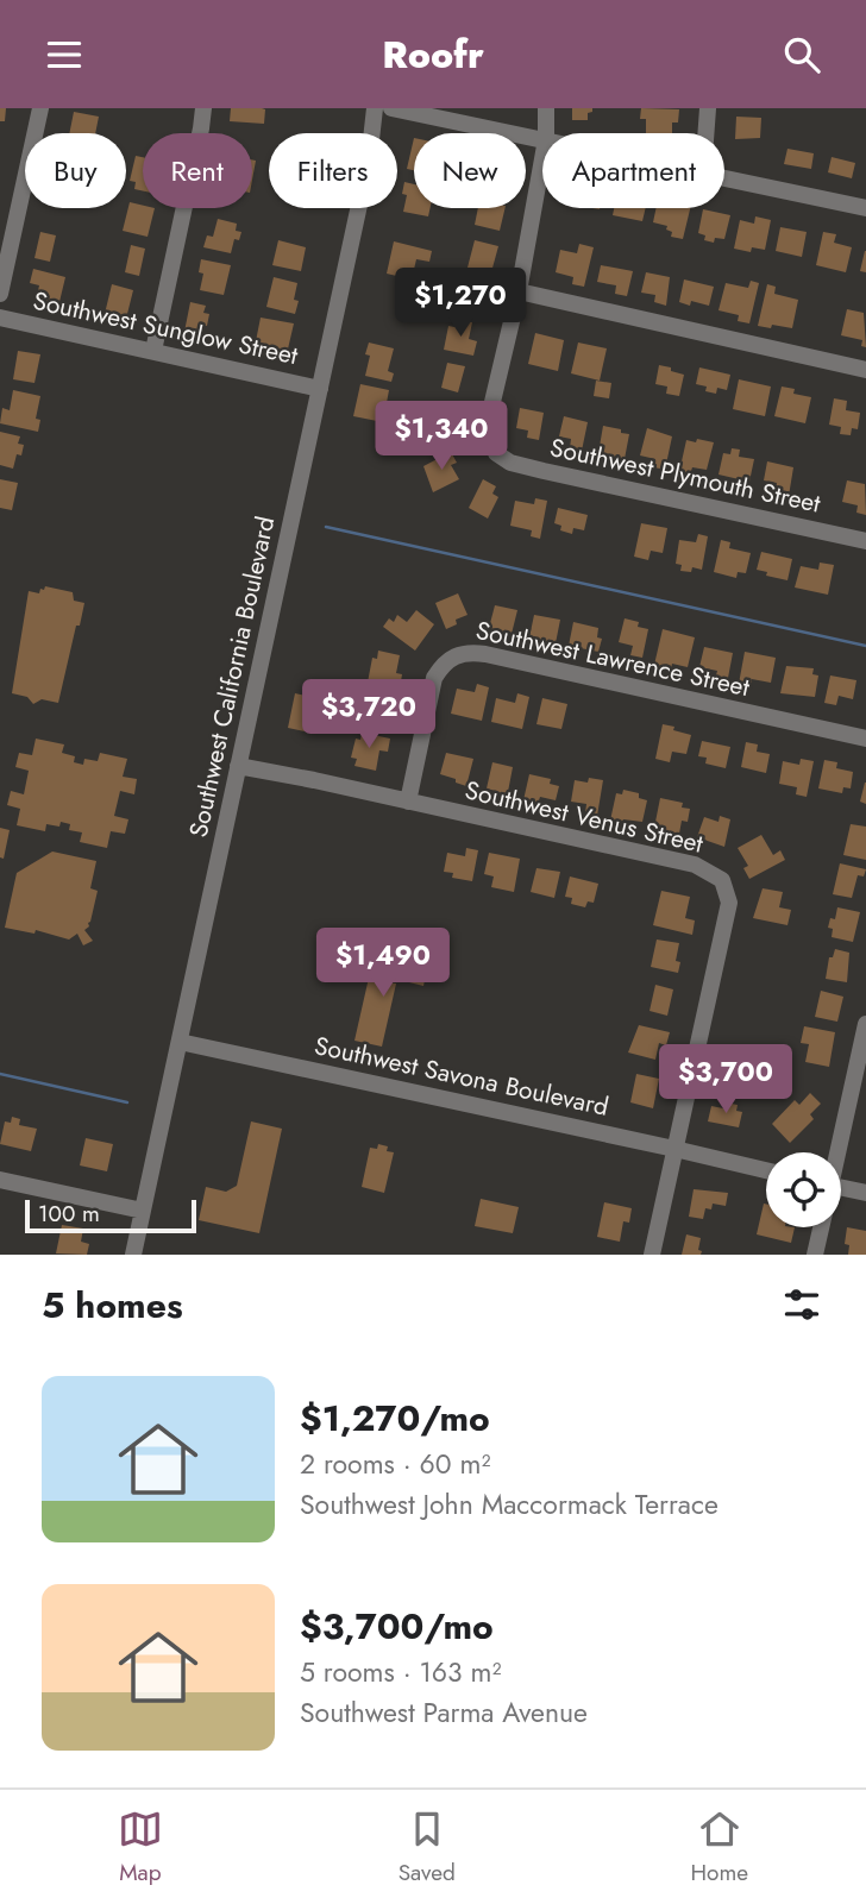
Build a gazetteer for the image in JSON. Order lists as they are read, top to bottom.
{
  "streets": {
    "street": [
      "Southwest Sunglow Street",
      "Southwest Plymouth Street",
      "Southwest Lawrence Street",
      "Southwest California Boulevard",
      "Southwest Venus Street",
      "Southwest Savona Boulevard"
    ]
  },
  "crossings": [
    ["Southwest Sunglow Street", "Southwest California Boulevard"],
    ["Southwest Lawrence Street", "Southwest Venus Street"],
    ["Southwest California Boulevard", "Southwest Venus Street"],
    ["Southwest California Boulevard", "Southwest Savona Boulevard"],
    ["Southwest Venus Street", "Southwest Savona Boulevard"]
  ],
  "scale_bar": "100 m",
  "page": {
    "header": "Roofr",
    "chip": [
      "Buy",
      "Rent",
      "Filters",
      "New",
      "Apartment"
    ],
    "price": [
      "$1,270",
      "$1,340",
      "$3,720",
      "$1,490",
      "$3,700"
    ],
    "scale": "100 m",
    "heading": "5 homes",
    "list": [
      {
        "name": "$1,270/mo",
        "note": "2 rooms · 60 m² · Southwest John Maccormack Terrace"
      },
      {
        "name": "$3,700/mo",
        "note": "5 rooms · 163 m² · Southwest Parma Avenue"
      }
    ],
    "tabs": ["Map", "Saved", "Home"]
  }
}
